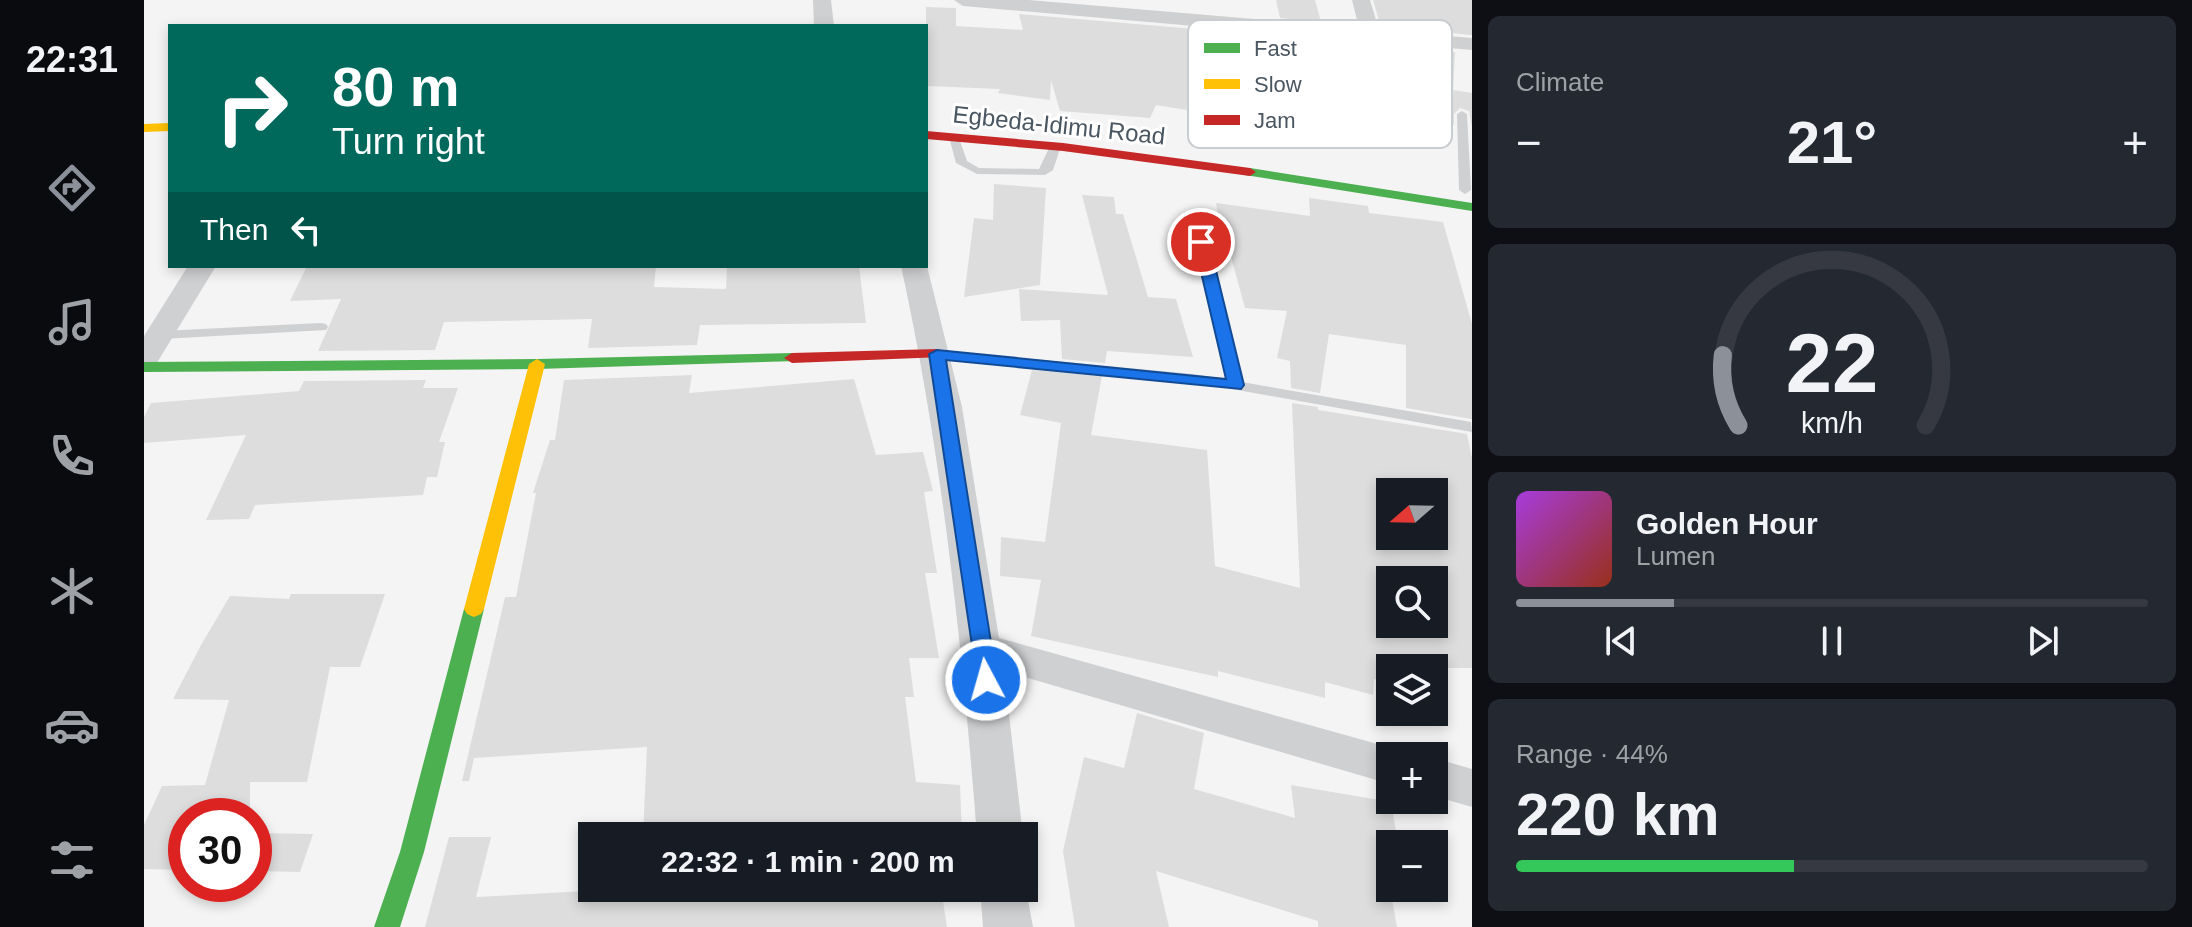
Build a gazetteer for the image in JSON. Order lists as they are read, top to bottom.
{
  "streets": {
    "main road": ["Egbeda-Idimu Road"]
  },
  "legend": ["Fast", "Slow", "Jam"],
  "north": "left",
  "page": {
    "tabs": "22:31",
    "tile": [
      "Climate",
      ["Range · 44%", "220 km"]
    ],
    "turn": ["80 m", "Turn right"],
    "heat": ["−", "21°", "+"],
    "then": "Then",
    "map_buttons": ["+", "−"],
    "song": ["Golden Hour", "Lumen"],
    "limit": "30",
    "trip": "22:32 · 1 min · 200 m",
    "gauge": ["22", "km/h"]
  }
}
